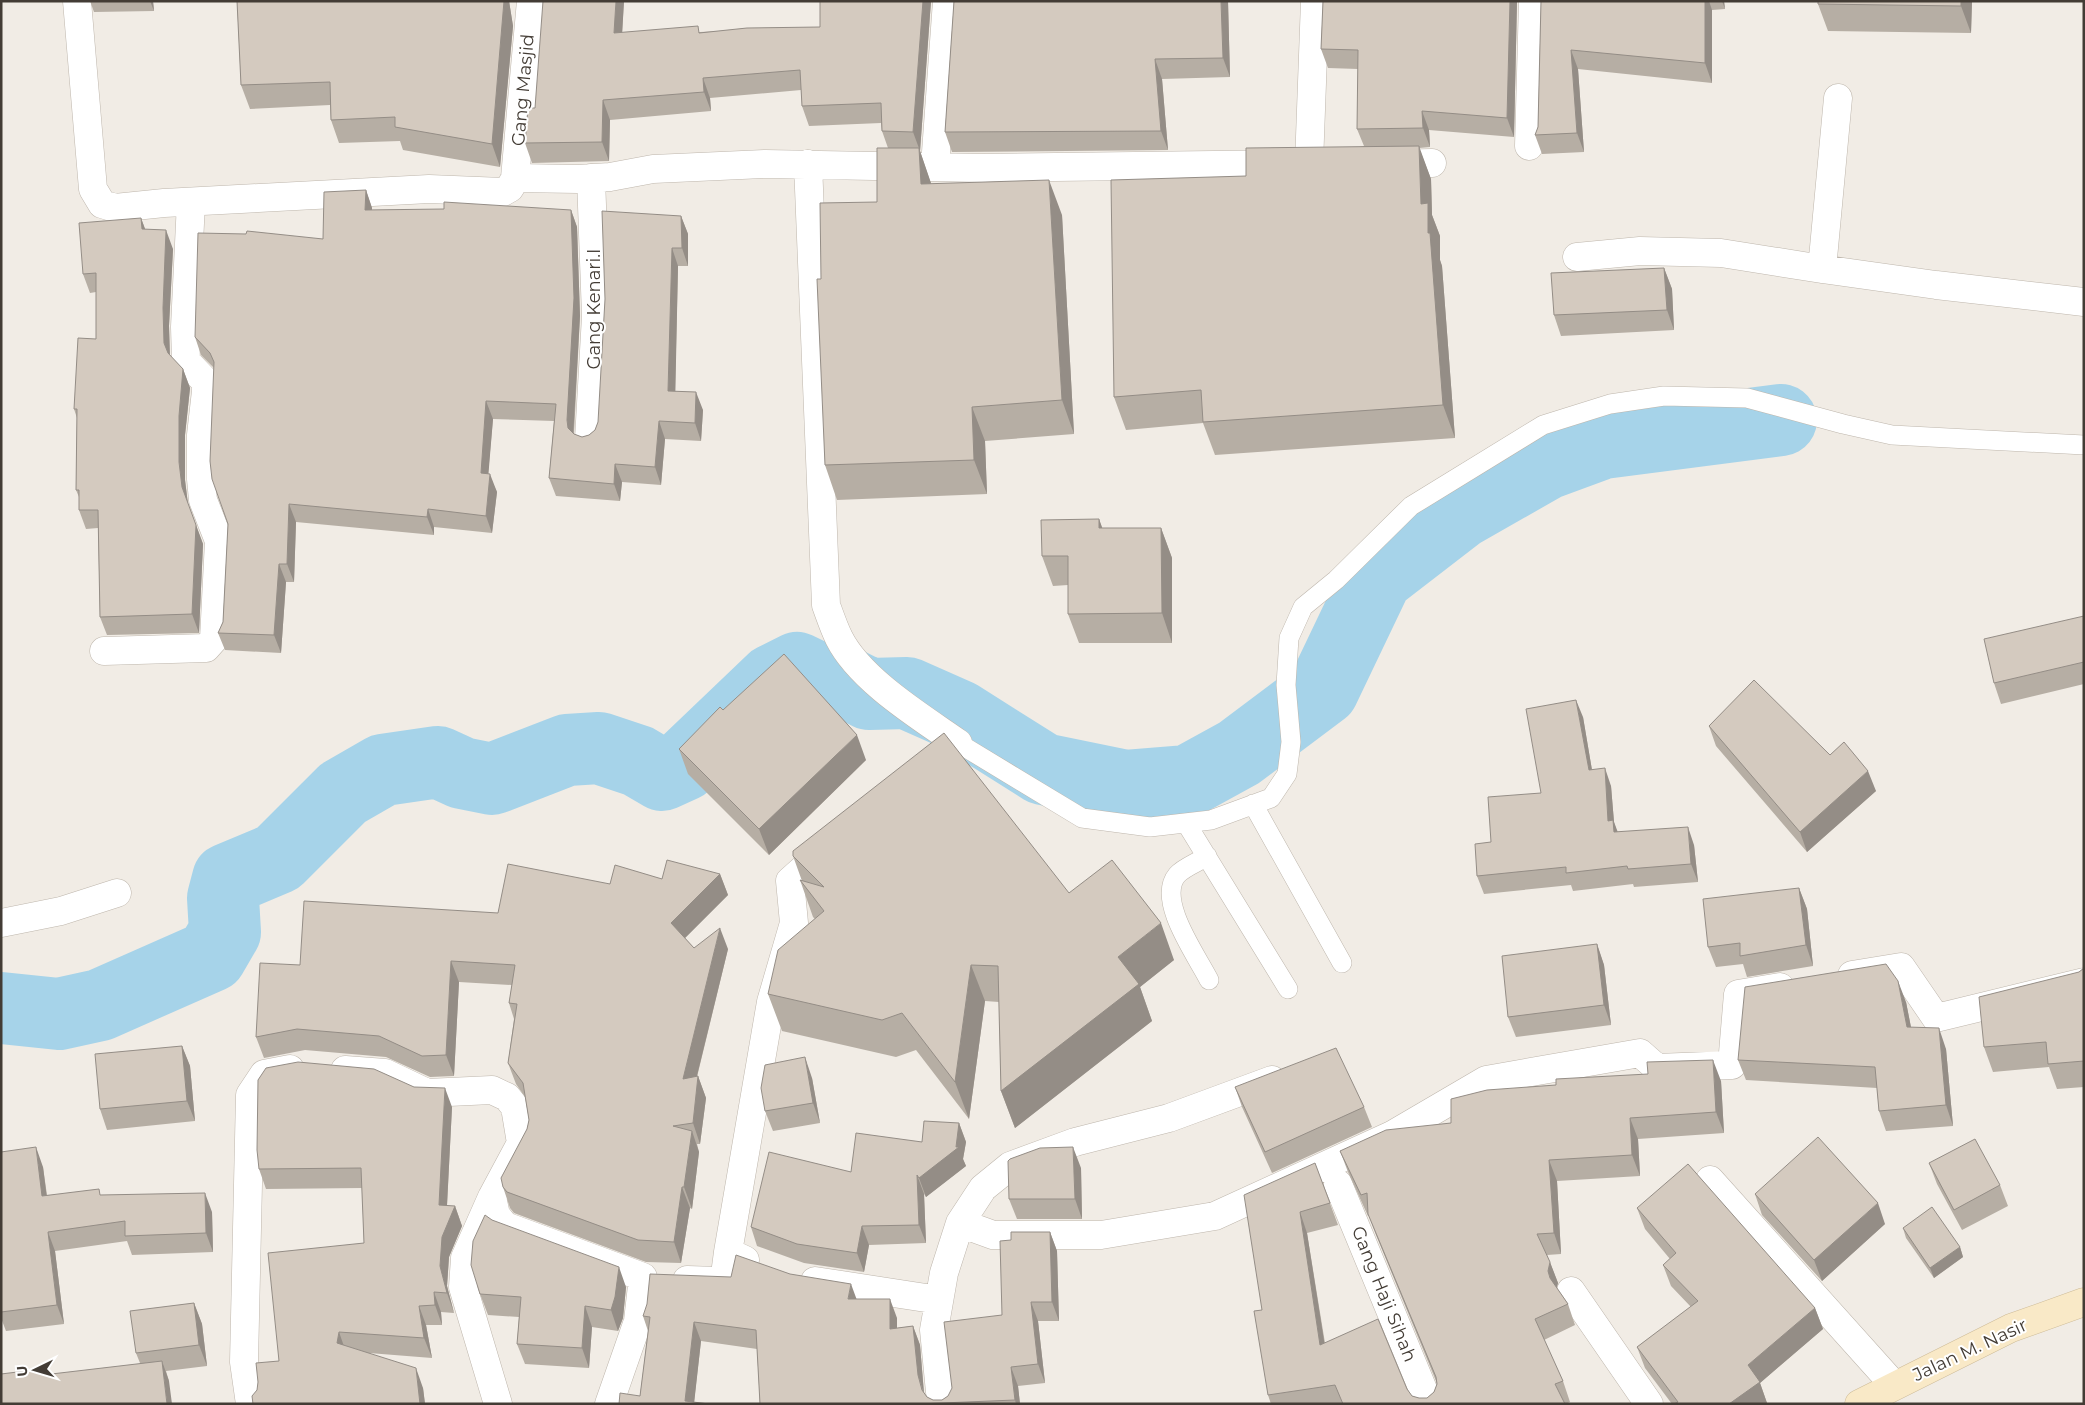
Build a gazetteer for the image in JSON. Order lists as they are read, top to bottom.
{
  "streets": {
    "street": [
      "Gang Masjid",
      "Gang Kenari.I",
      "Gang Haji Sihah",
      "Jalan M. Nasir"
    ]
  },
  "north": "left"
}
